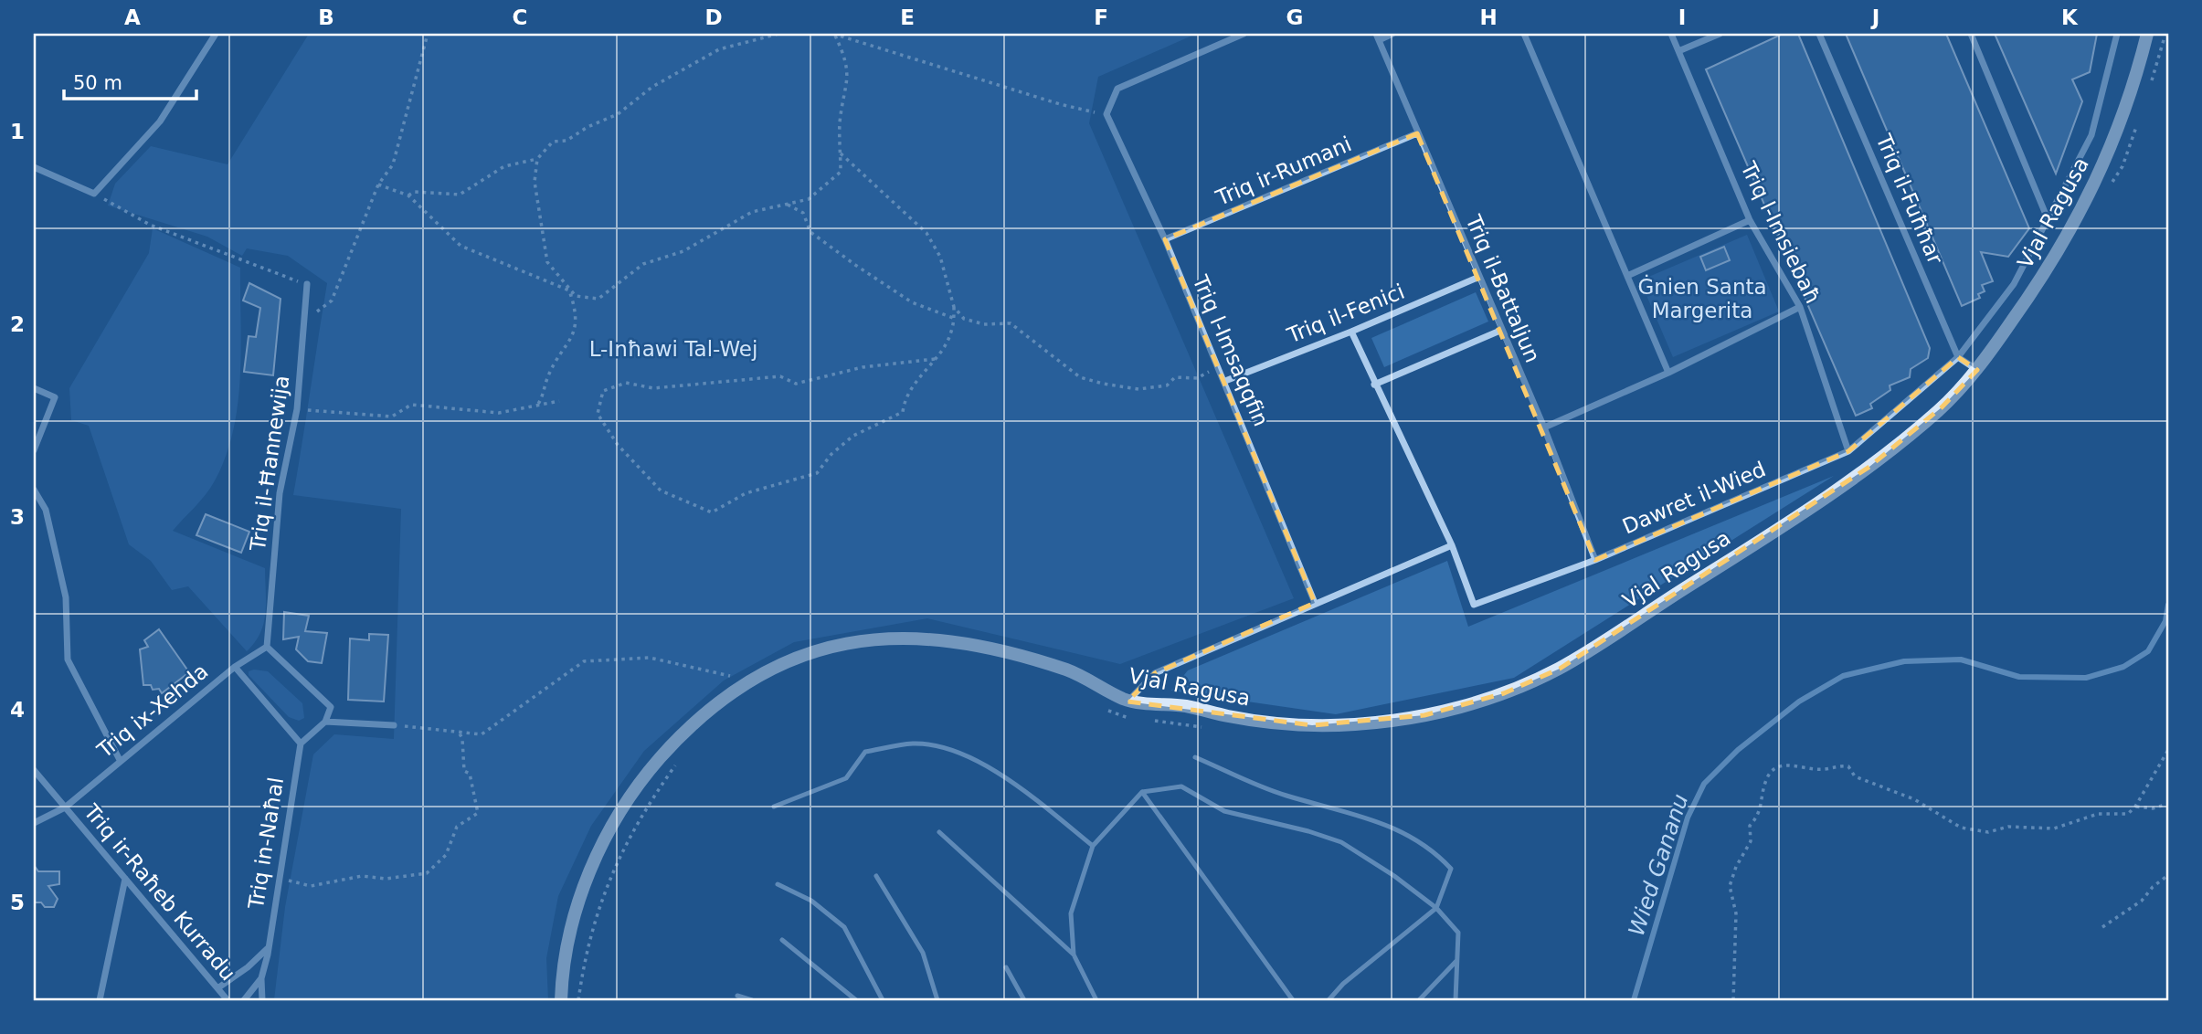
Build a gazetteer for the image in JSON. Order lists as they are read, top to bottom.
{
  "streets": {
    "main road": ["Vjal Ragusa"],
    "street": [
      "Triq ir-Rumani",
      "Triq il-Fuħħar",
      "Triq l-Imsiebaħ",
      "Triq il-Battaljun",
      "Triq il-Fenici",
      "Triq l-Imsaqqfin",
      "Triq il-Ħannewija",
      "Dawret il-Wied",
      "Triq ix-Xehda",
      "Triq in-Naħal",
      "Triq ir-Raħeb Kurradu"
    ]
  },
  "crossings": [
    ["Triq ir-Rumani", "Triq il-Battaljun"],
    ["Triq ir-Rumani", "Triq l-Imsaqqfin"],
    ["Triq il-Fuħħar", "Dawret il-Wied"],
    ["Triq l-Imsiebaħ", "Dawret il-Wied"],
    ["Triq il-Battaljun", "Triq il-Fenici"],
    ["Triq il-Battaljun", "Dawret il-Wied"],
    ["Triq il-Fenici", "Triq l-Imsaqqfin"],
    ["Triq il-Ħannewija", "Triq ix-Xehda"],
    ["Triq ix-Xehda", "Triq ir-Raħeb Kurradu"]
  ],
  "water": ["Wied Gananu"],
  "parks": ["Ġnien Santa Margerita", "L-Inħawi Tal-Wej"],
  "scale_bar": "50 m",
  "grid": {
    "columns": [
      "A",
      "B",
      "C",
      "D",
      "E",
      "F",
      "G",
      "H",
      "I",
      "J",
      "K"
    ],
    "rows": [
      "1",
      "2",
      "3",
      "4",
      "5"
    ]
  }
}
